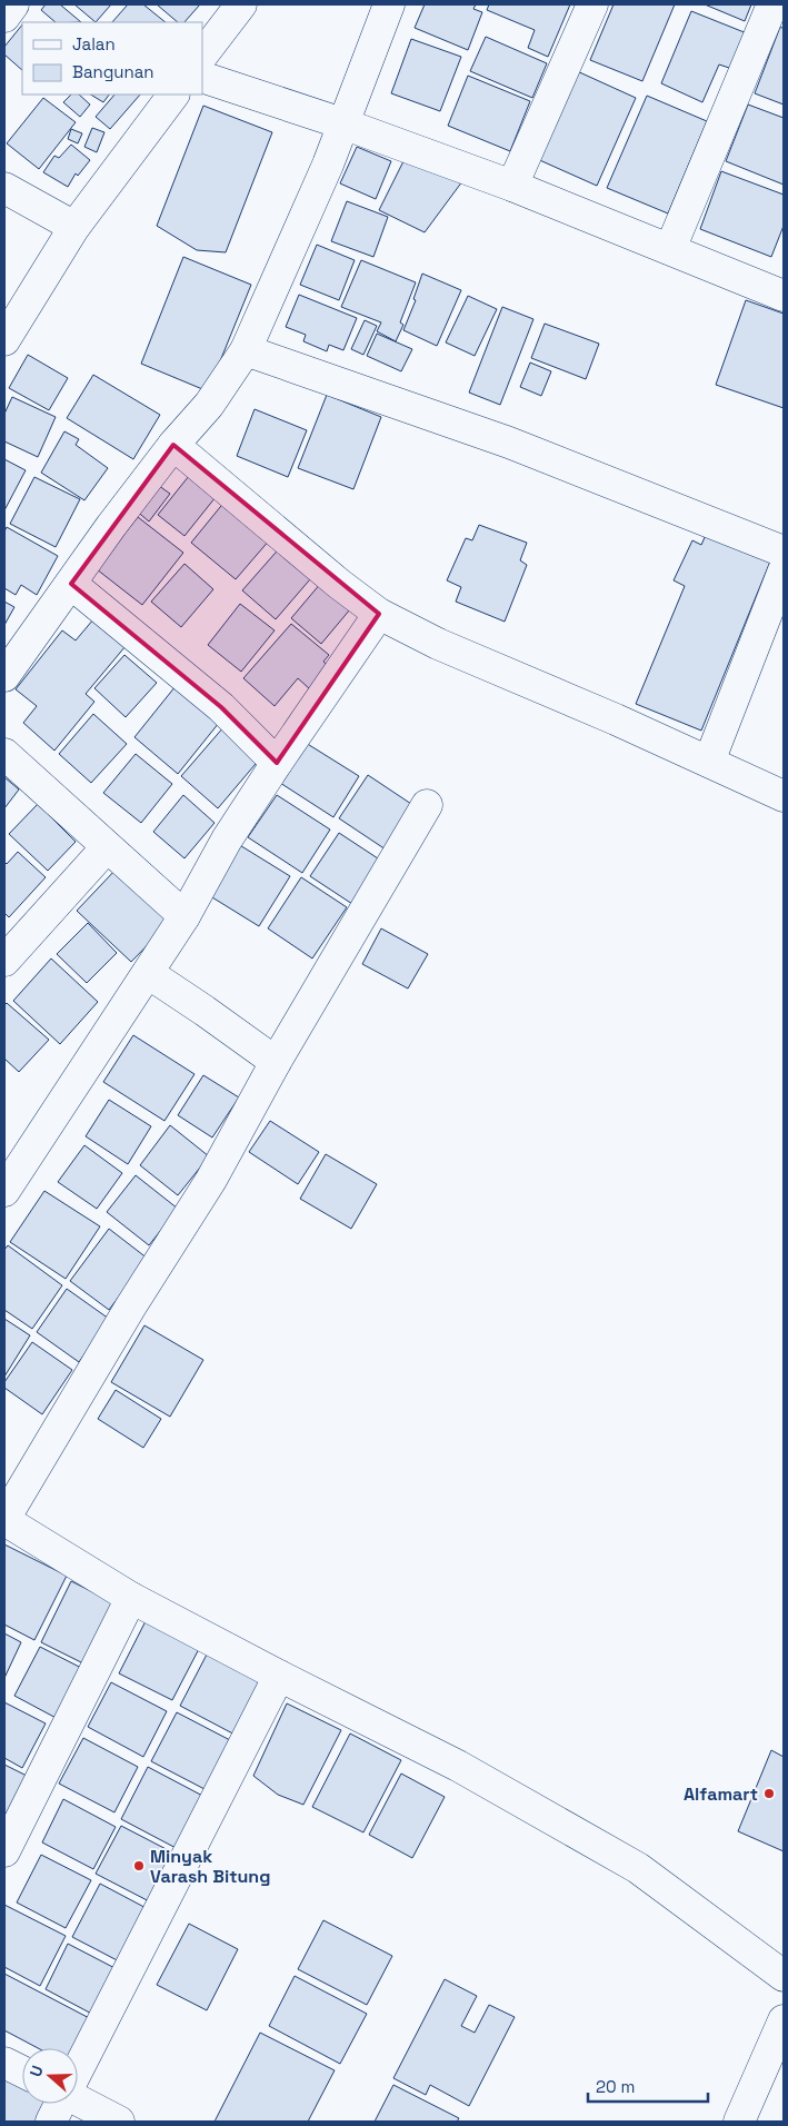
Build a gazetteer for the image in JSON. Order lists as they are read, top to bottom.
{
  "places": ["Alfamart", "Minyak Varash Bitung"],
  "legend": ["Jalan", "Bangunan"],
  "scale_bar": "20 m",
  "north": "left"
}
